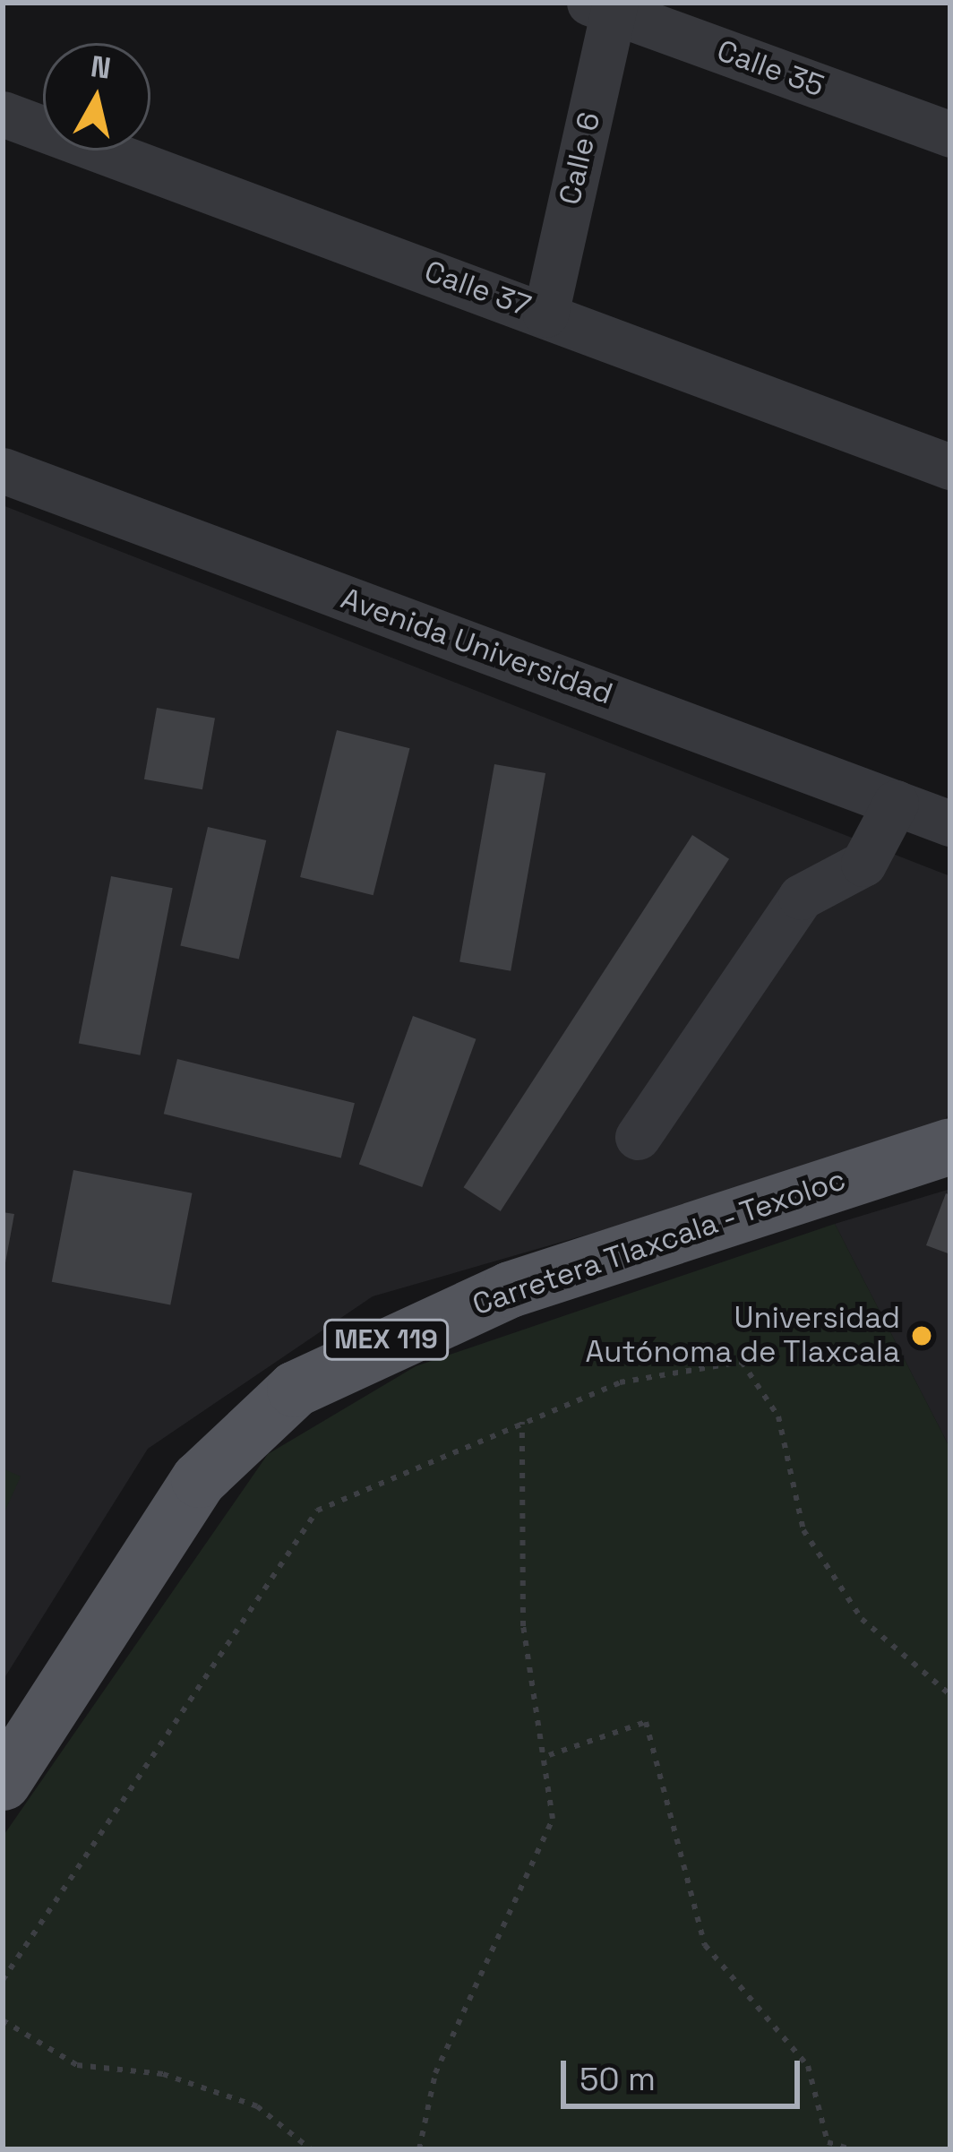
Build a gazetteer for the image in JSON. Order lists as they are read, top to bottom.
{
  "streets": {
    "main road": ["Carretera Tlaxcala - Texoloc", "MEX 119"],
    "street": [
      "Calle 35",
      "Calle 6",
      "Calle 37",
      "Avenida Universidad"
    ]
  },
  "crossings": [
    ["Calle 35", "Calle 6"],
    ["Calle 6", "Calle 37"]
  ],
  "places": ["Universidad Autónoma de Tlaxcala"],
  "scale_bar": "50 m",
  "north": "top"
}
